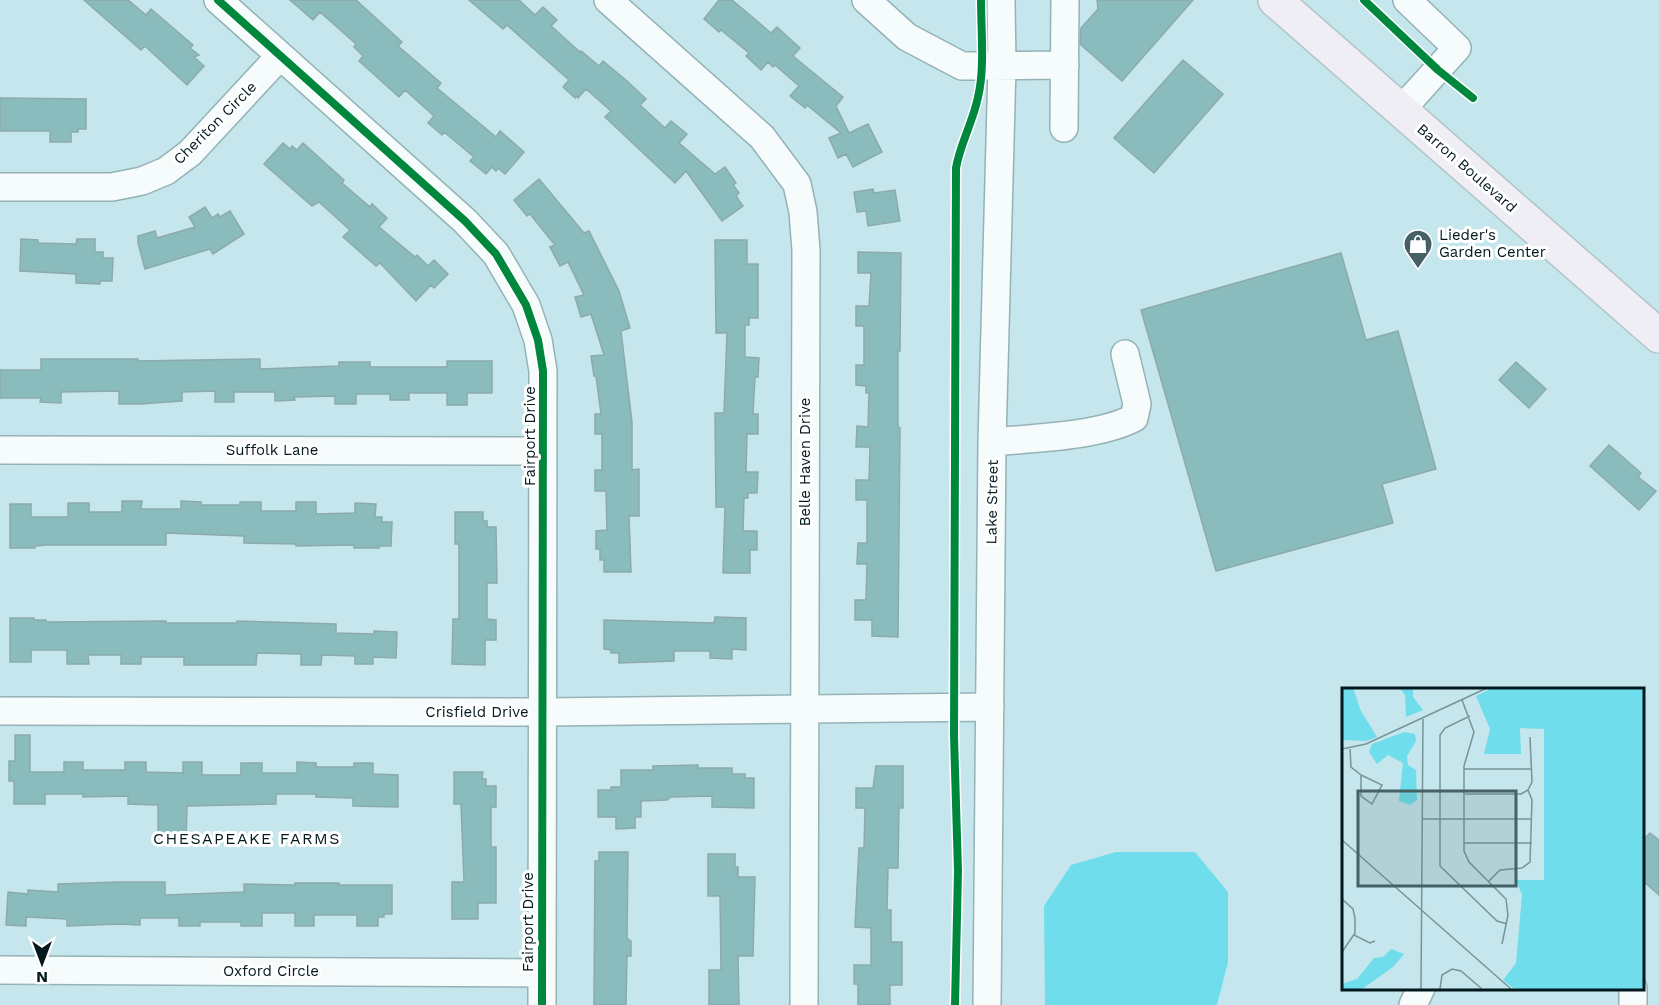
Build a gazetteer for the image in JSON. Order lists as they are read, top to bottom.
{
  "streets": {
    "main road": ["Barron Boulevard"],
    "street": [
      "Cheriton Circle",
      "Fairport Drive",
      "Suffolk Lane",
      "Belle Haven Drive",
      "Lake Street",
      "Crisfield Drive",
      "Oxford Circle"
    ]
  },
  "crossings": [
    ["Cheriton Circle", "Fairport Drive"],
    ["Fairport Drive", "Suffolk Lane"],
    ["Fairport Drive", "Crisfield Drive"],
    ["Fairport Drive", "Oxford Circle"],
    ["Belle Haven Drive", "Crisfield Drive"],
    ["Lake Street", "Crisfield Drive"]
  ],
  "districts": ["CHESAPEAKE FARMS"],
  "places": {
    "shop": ["Lieder's Garden Center"]
  },
  "north": "bottom"
}
